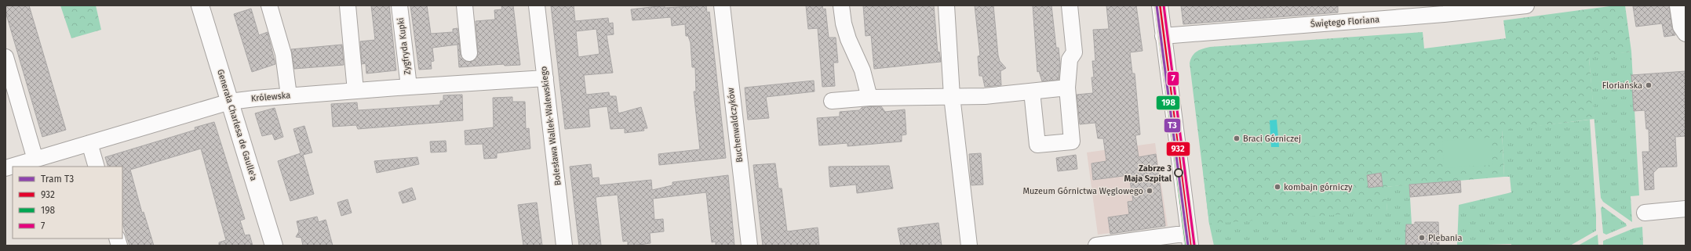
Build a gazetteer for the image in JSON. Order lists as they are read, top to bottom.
{
  "streets": {
    "main road": ["Generała Charlesa de Gaulle'a"],
    "street": [
      "Świętego Floriana",
      "Zygfryda Kupki",
      "Królewska",
      "Buchenwaldczyków",
      "Bolesława Wallek-Walewskiego"
    ]
  },
  "crossings": [
    ["Zygfryda Kupki", "Królewska"],
    ["Królewska", "Generała Charlesa de Gaulle'a"],
    ["Królewska", "Bolesława Wallek-Walewskiego"]
  ],
  "places": [
    "Floriańska",
    "Braci Górniczej",
    "Zabrze 3 Maja Szpital",
    "kombajn górniczy",
    "Muzeum Górnictwa Węglowego",
    "Plebania"
  ],
  "lines": [
    "tram line T3",
    "transit line 932",
    "transit line 7",
    "transit line 198"
  ],
  "legend": [
    "Tram T3",
    "932",
    "198",
    "7"
  ]
}
